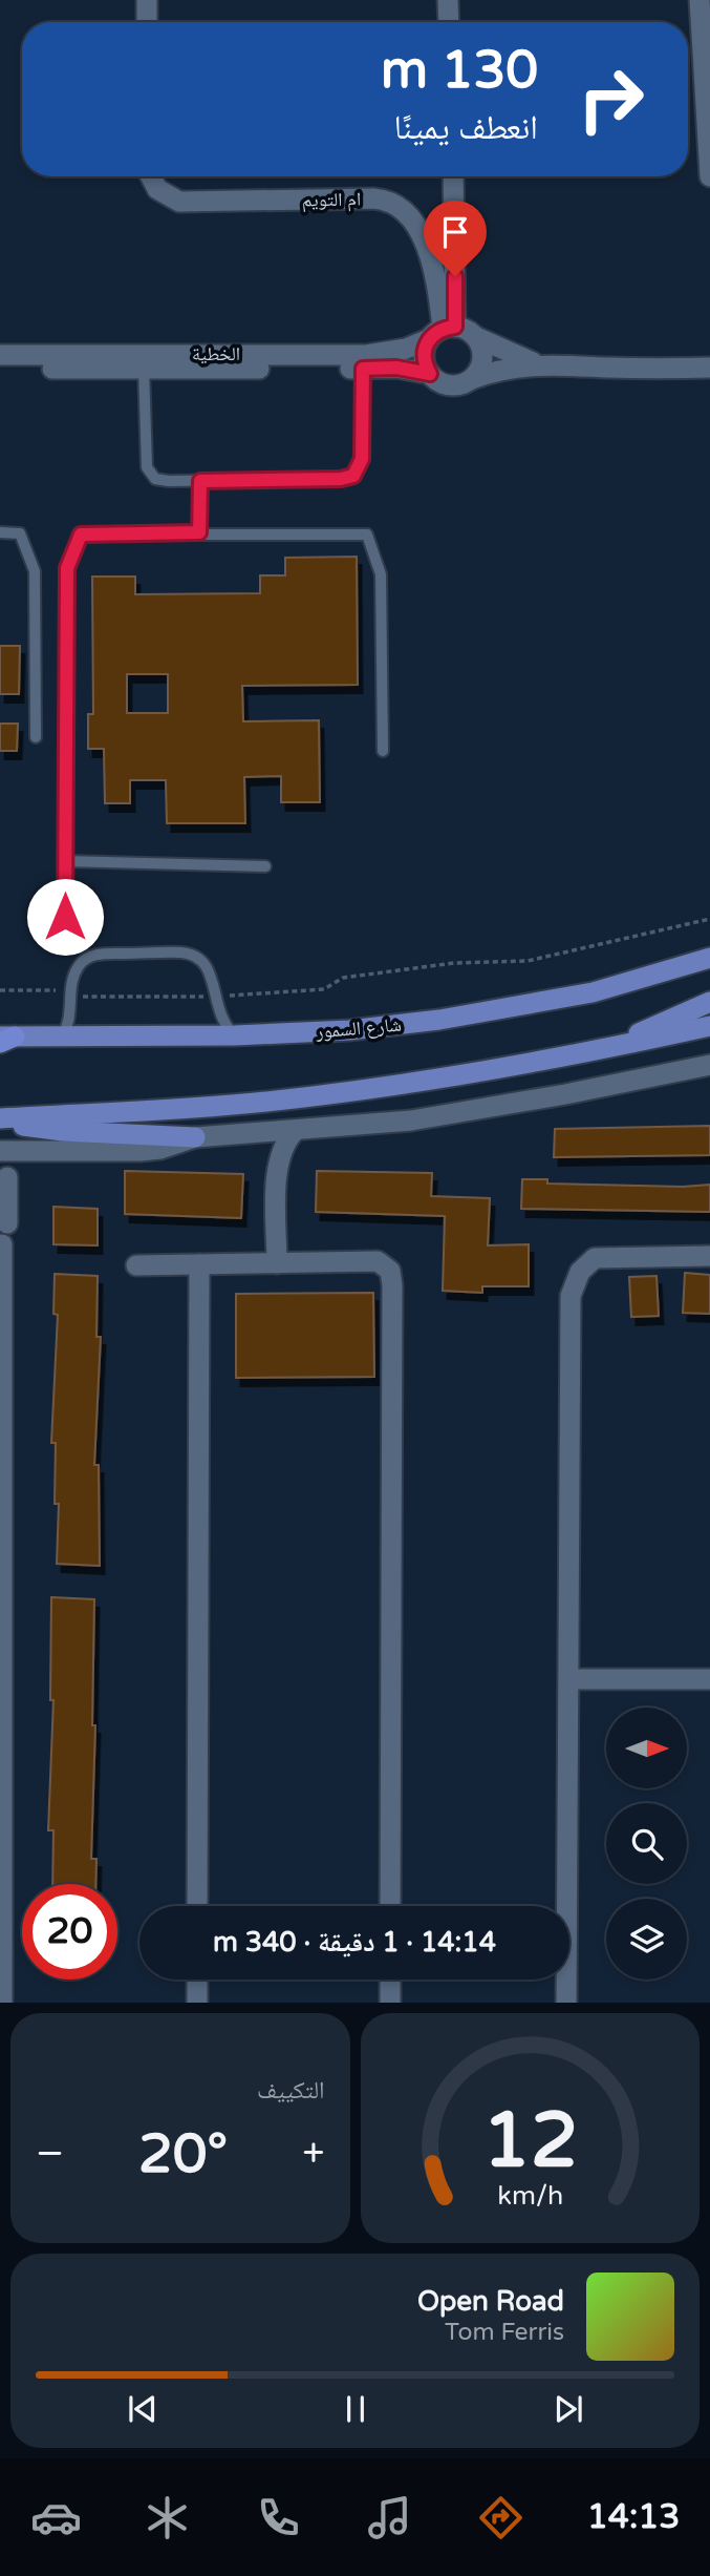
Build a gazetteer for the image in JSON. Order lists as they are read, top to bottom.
{
  "streets": {
    "main road": ["شارع السمور"],
    "street": ["ام التويم", "الخطية"]
  },
  "crossings": [
    ["ام التويم", "الخطية"]
  ],
  "north": "right",
  "page": {
    "turn": ["130 m", "انعطف يمينًا"],
    "limit": "20",
    "trip": "14:14 · 1 دقيقة · 340 m",
    "tile": "التكييف",
    "heat": ["−", "20°", "+"],
    "song": ["Open Road", "Tom Ferris"],
    "tabs": "14:13",
    "gauge": ["12", "km/h"]
  }
}
